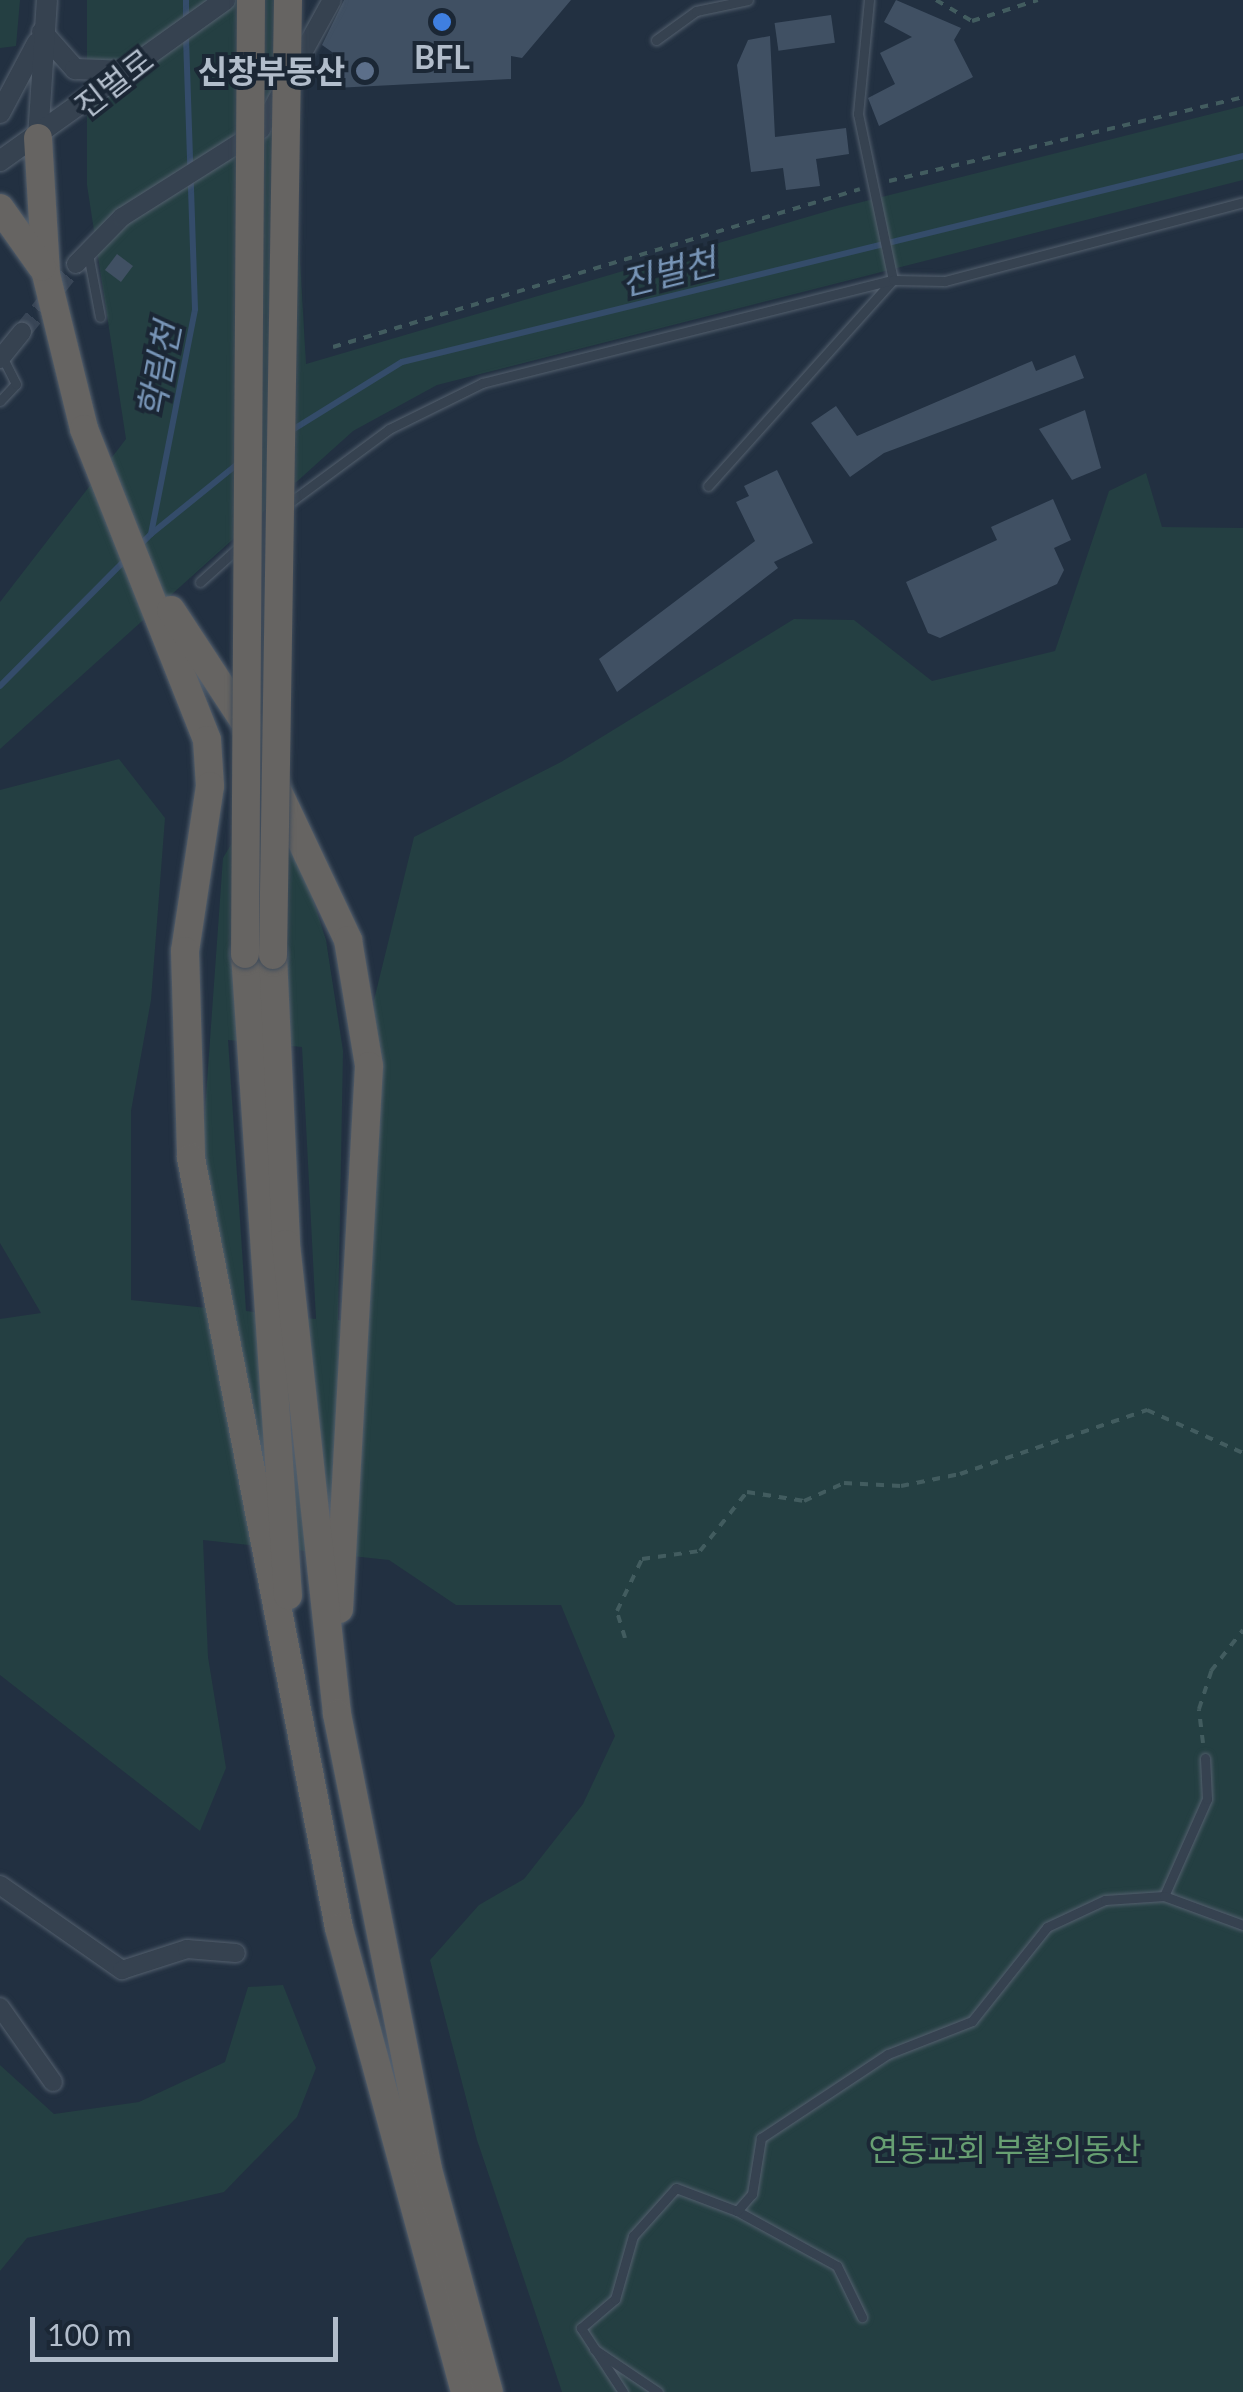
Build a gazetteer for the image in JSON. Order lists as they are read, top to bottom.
{
  "streets": {
    "street": ["진벌로"]
  },
  "water": ["진벌천", "학림천"],
  "parks": ["연동교회 부활의동산"],
  "places": ["BFL", "신창부동산"],
  "scale_bar": "100 m"
}
